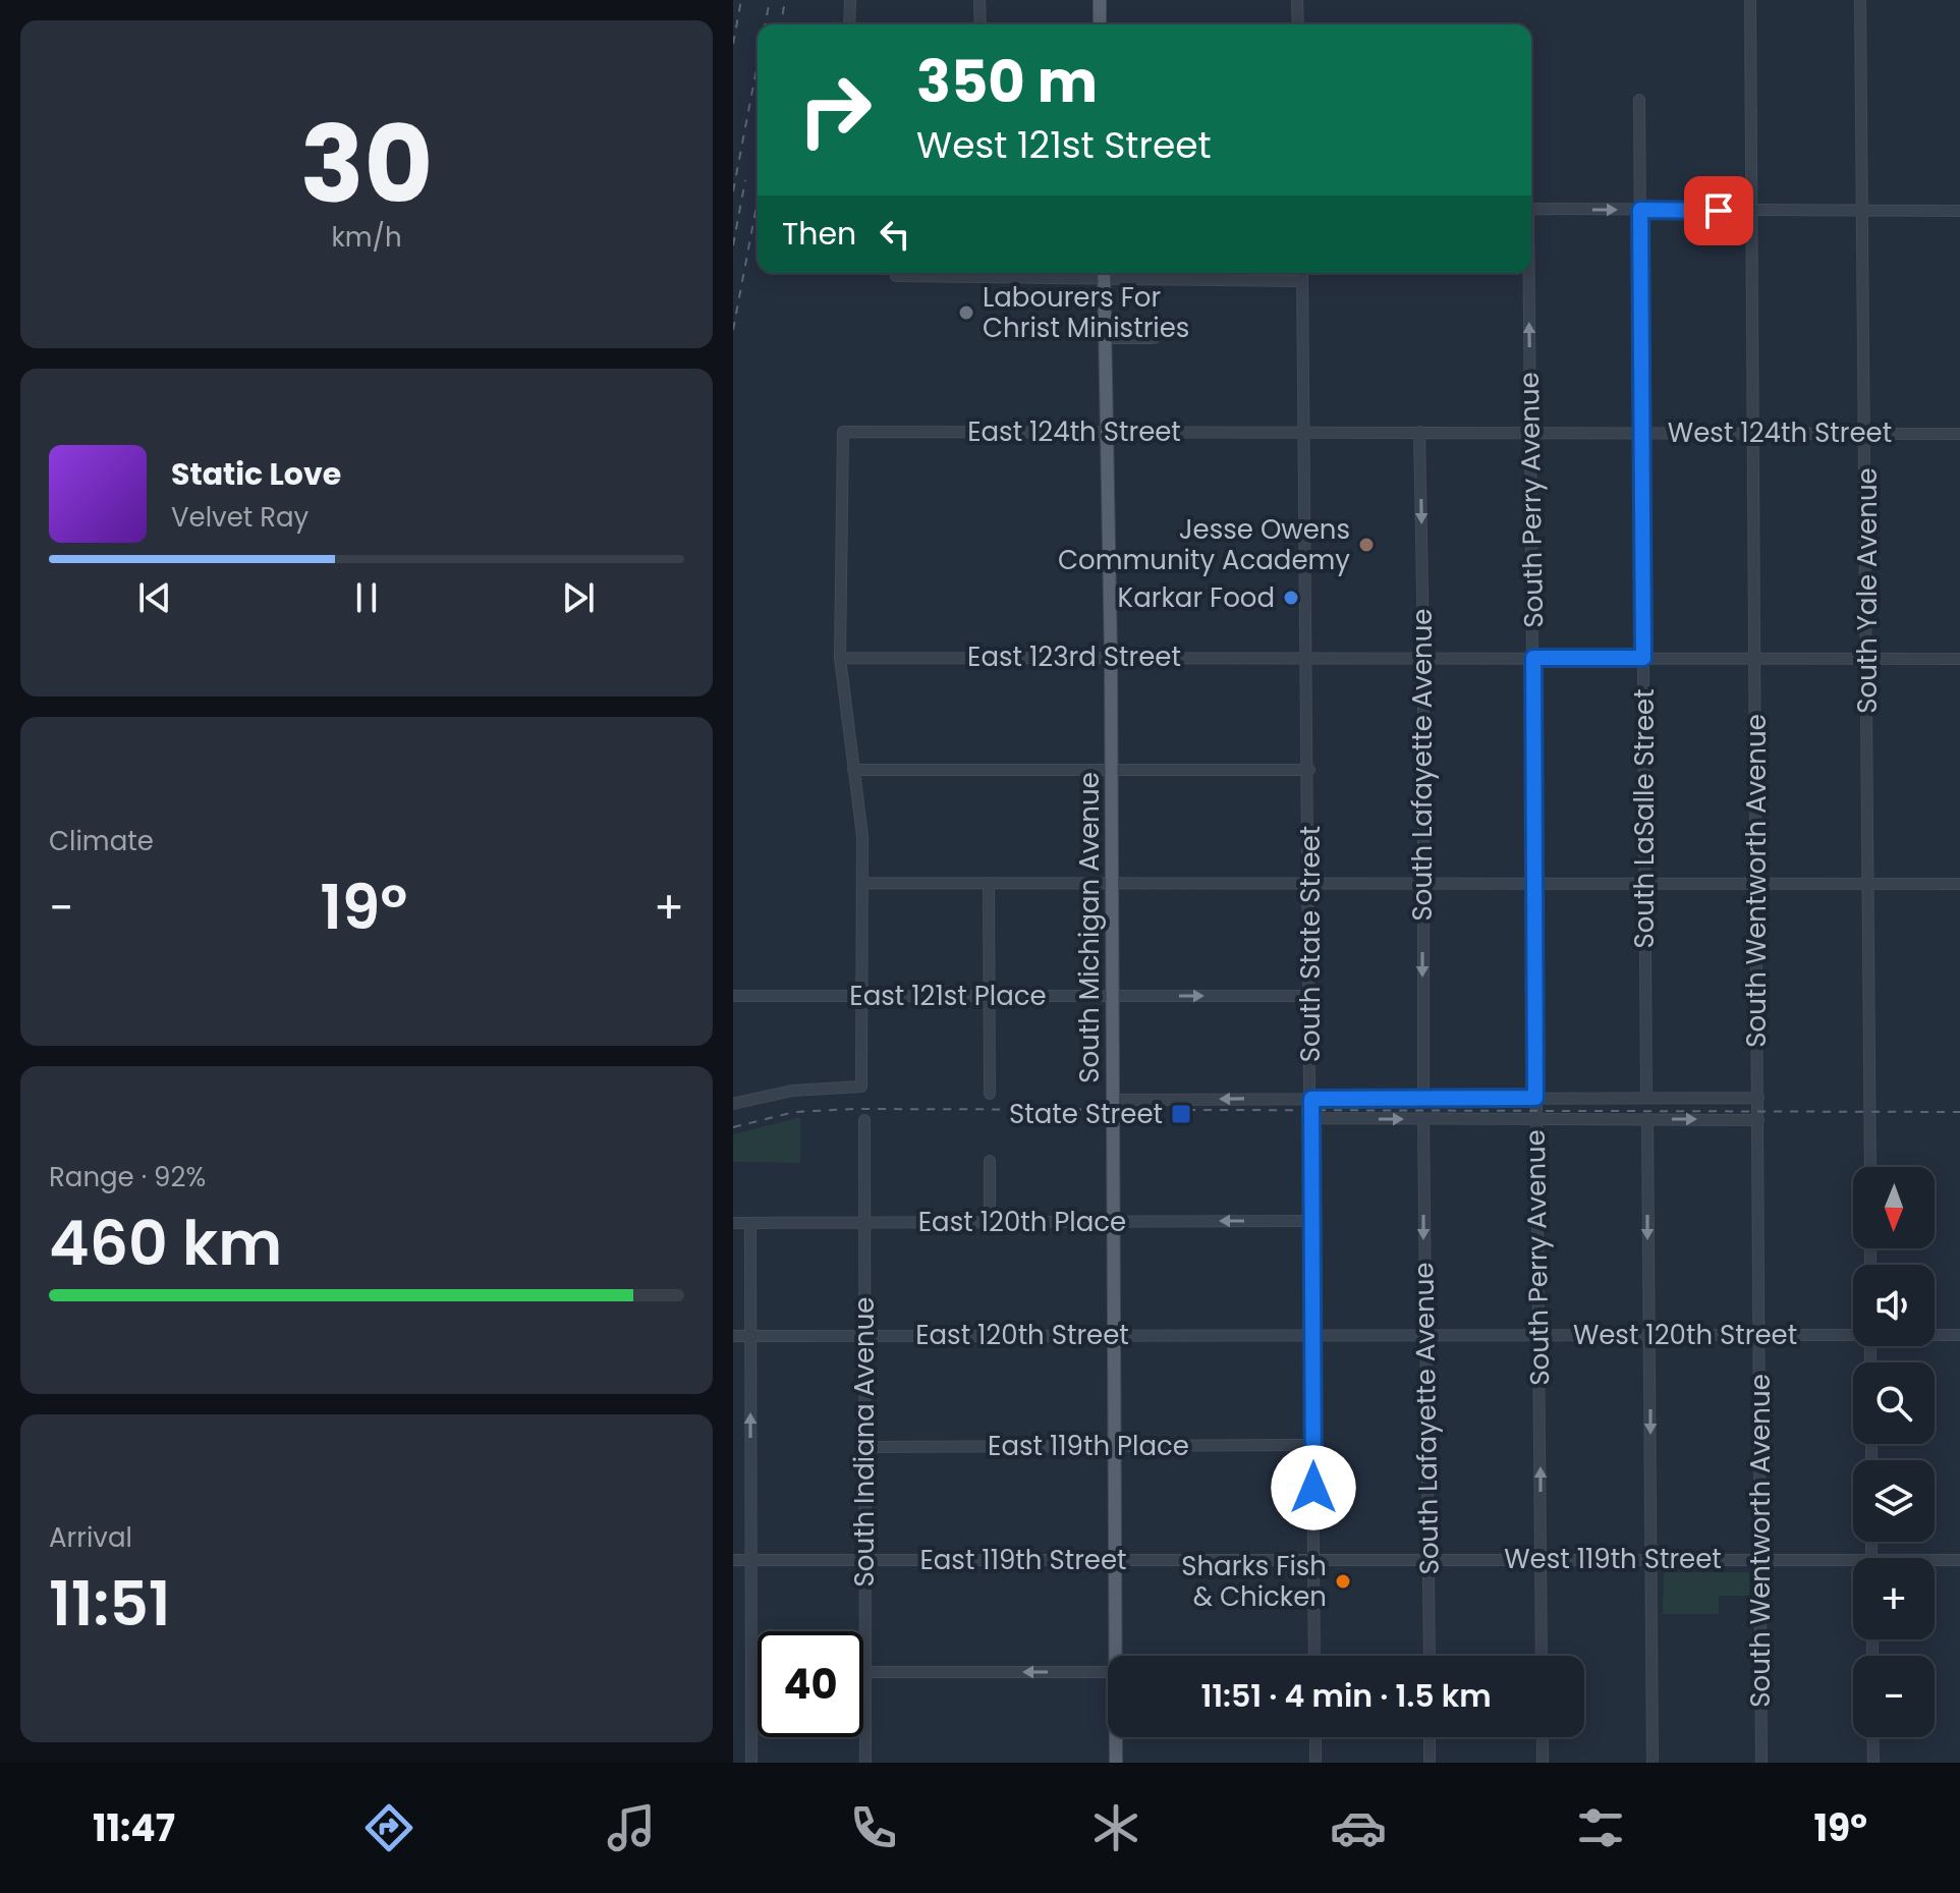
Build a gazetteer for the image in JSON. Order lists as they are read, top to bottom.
{
  "streets": {
    "main road": ["South Michigan Avenue"],
    "street": [
      "East 124th Street",
      "West 124th Street",
      "South Perry Avenue",
      "South Yale Avenue",
      "East 123rd Street",
      "South Lafayette Avenue",
      "South LaSalle Street",
      "South Wentworth Avenue",
      "South State Street",
      "East 121st Place",
      "East 120th Place",
      "East 120th Street",
      "West 120th Street",
      "South Indiana Avenue",
      "East 119th Place",
      "West 119th Street",
      "East 119th Street"
    ]
  },
  "crossings": [
    ["East 124th Street", "West 124th Street"],
    ["East 124th Street", "East 123rd Street"],
    ["East 124th Street", "South Michigan Avenue"],
    ["East 124th Street", "South State Street"],
    ["West 124th Street", "South Perry Avenue"],
    ["West 124th Street", "South Yale Avenue"],
    ["West 124th Street", "South Lafayette Avenue"],
    ["West 124th Street", "South LaSalle Street"],
    ["West 124th Street", "South Wentworth Avenue"],
    ["West 124th Street", "South State Street"],
    ["South Perry Avenue", "East 123rd Street"],
    ["South Perry Avenue", "West 120th Street"],
    ["South Perry Avenue", "West 119th Street"],
    ["South Yale Avenue", "East 123rd Street"],
    ["East 123rd Street", "South Lafayette Avenue"],
    ["East 123rd Street", "South LaSalle Street"],
    ["East 123rd Street", "South Wentworth Avenue"],
    ["East 123rd Street", "South Michigan Avenue"],
    ["East 123rd Street", "South State Street"],
    ["South Lafayette Avenue", "West 120th Street"],
    ["South Lafayette Avenue", "West 119th Street"],
    ["South Wentworth Avenue", "West 120th Street"],
    ["South Wentworth Avenue", "West 119th Street"],
    ["South Michigan Avenue", "East 121st Place"],
    ["South Michigan Avenue", "East 120th Place"],
    ["South Michigan Avenue", "East 120th Street"],
    ["South Michigan Avenue", "East 119th Place"],
    ["South Michigan Avenue", "East 119th Street"],
    ["South State Street", "East 121st Place"],
    ["South State Street", "East 120th Place"],
    ["South State Street", "East 120th Street"],
    ["South State Street", "West 120th Street"],
    ["South State Street", "East 119th Place"],
    ["South State Street", "West 119th Street"],
    ["South State Street", "East 119th Street"],
    ["East 120th Place", "South Indiana Avenue"],
    ["East 120th Street", "West 120th Street"],
    ["East 120th Street", "South Indiana Avenue"],
    ["South Indiana Avenue", "East 119th Place"],
    ["South Indiana Avenue", "East 119th Street"],
    ["West 119th Street", "East 119th Street"]
  ],
  "one_way": ["South Lafayette Avenue"],
  "places": {
    "other": [
      "Labourers For Christ Ministries",
      "Jesse Owens Community Academy",
      "Karkar Food",
      "Sharks Fish & Chicken"
    ],
    "transit": ["State Street"]
  },
  "north": "bottom",
  "page": {
    "tile": [
      ["30", "km/h"],
      "Climate",
      ["Range · 92%", "460 km"],
      ["Arrival", "11:51"]
    ],
    "turn": ["350 m", "West 121st Street"],
    "then": "Then",
    "song": ["Static Love", "Velvet Ray"],
    "heat": ["−", "19°", "+"],
    "map_buttons": ["+", "−"],
    "limit": "40",
    "trip": "11:51 · 4 min · 1.5 km",
    "tabs": ["11:47", "19°"]
  }
}
